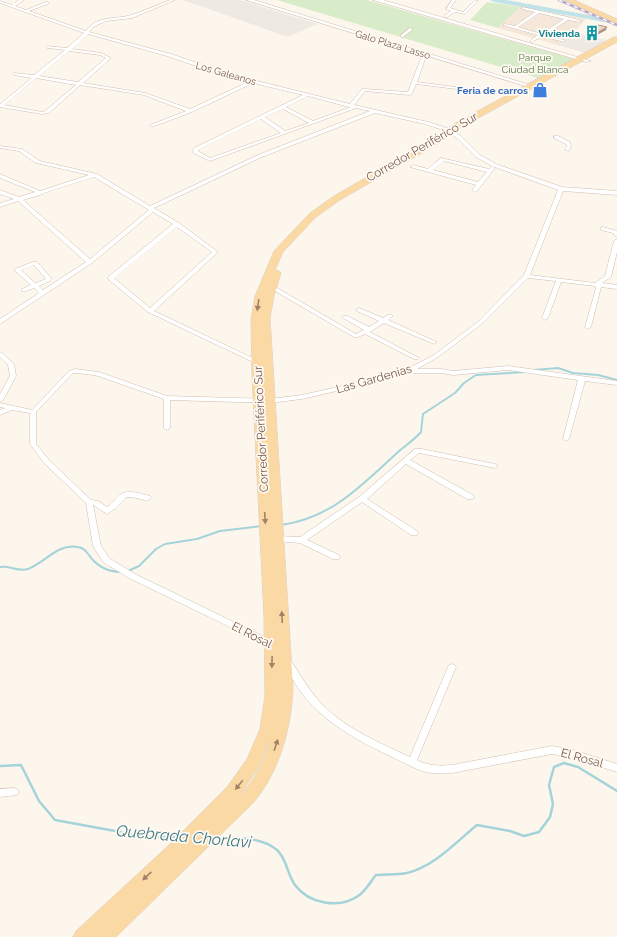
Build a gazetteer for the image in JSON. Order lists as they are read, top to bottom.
{
  "streets": {
    "main road": ["Corredor Periférico Sur"],
    "street": [
      "Galo Plaza Lasso",
      "Los Galeanos",
      "Las Gardenias",
      "El Rosal"
    ]
  },
  "crossings": [
    ["Galo Plaza Lasso", "Corredor Periférico Sur"],
    ["Los Galeanos", "Corredor Periférico Sur"],
    ["Corredor Periférico Sur", "Las Gardenias"],
    ["Corredor Periférico Sur", "El Rosal"]
  ],
  "water": ["Quebrada Chorlavi"],
  "parks": ["Parque Ciudad Blanca"],
  "places": {
    "building": ["Vivienda"],
    "shop": ["Feria de carros"]
  }
}
